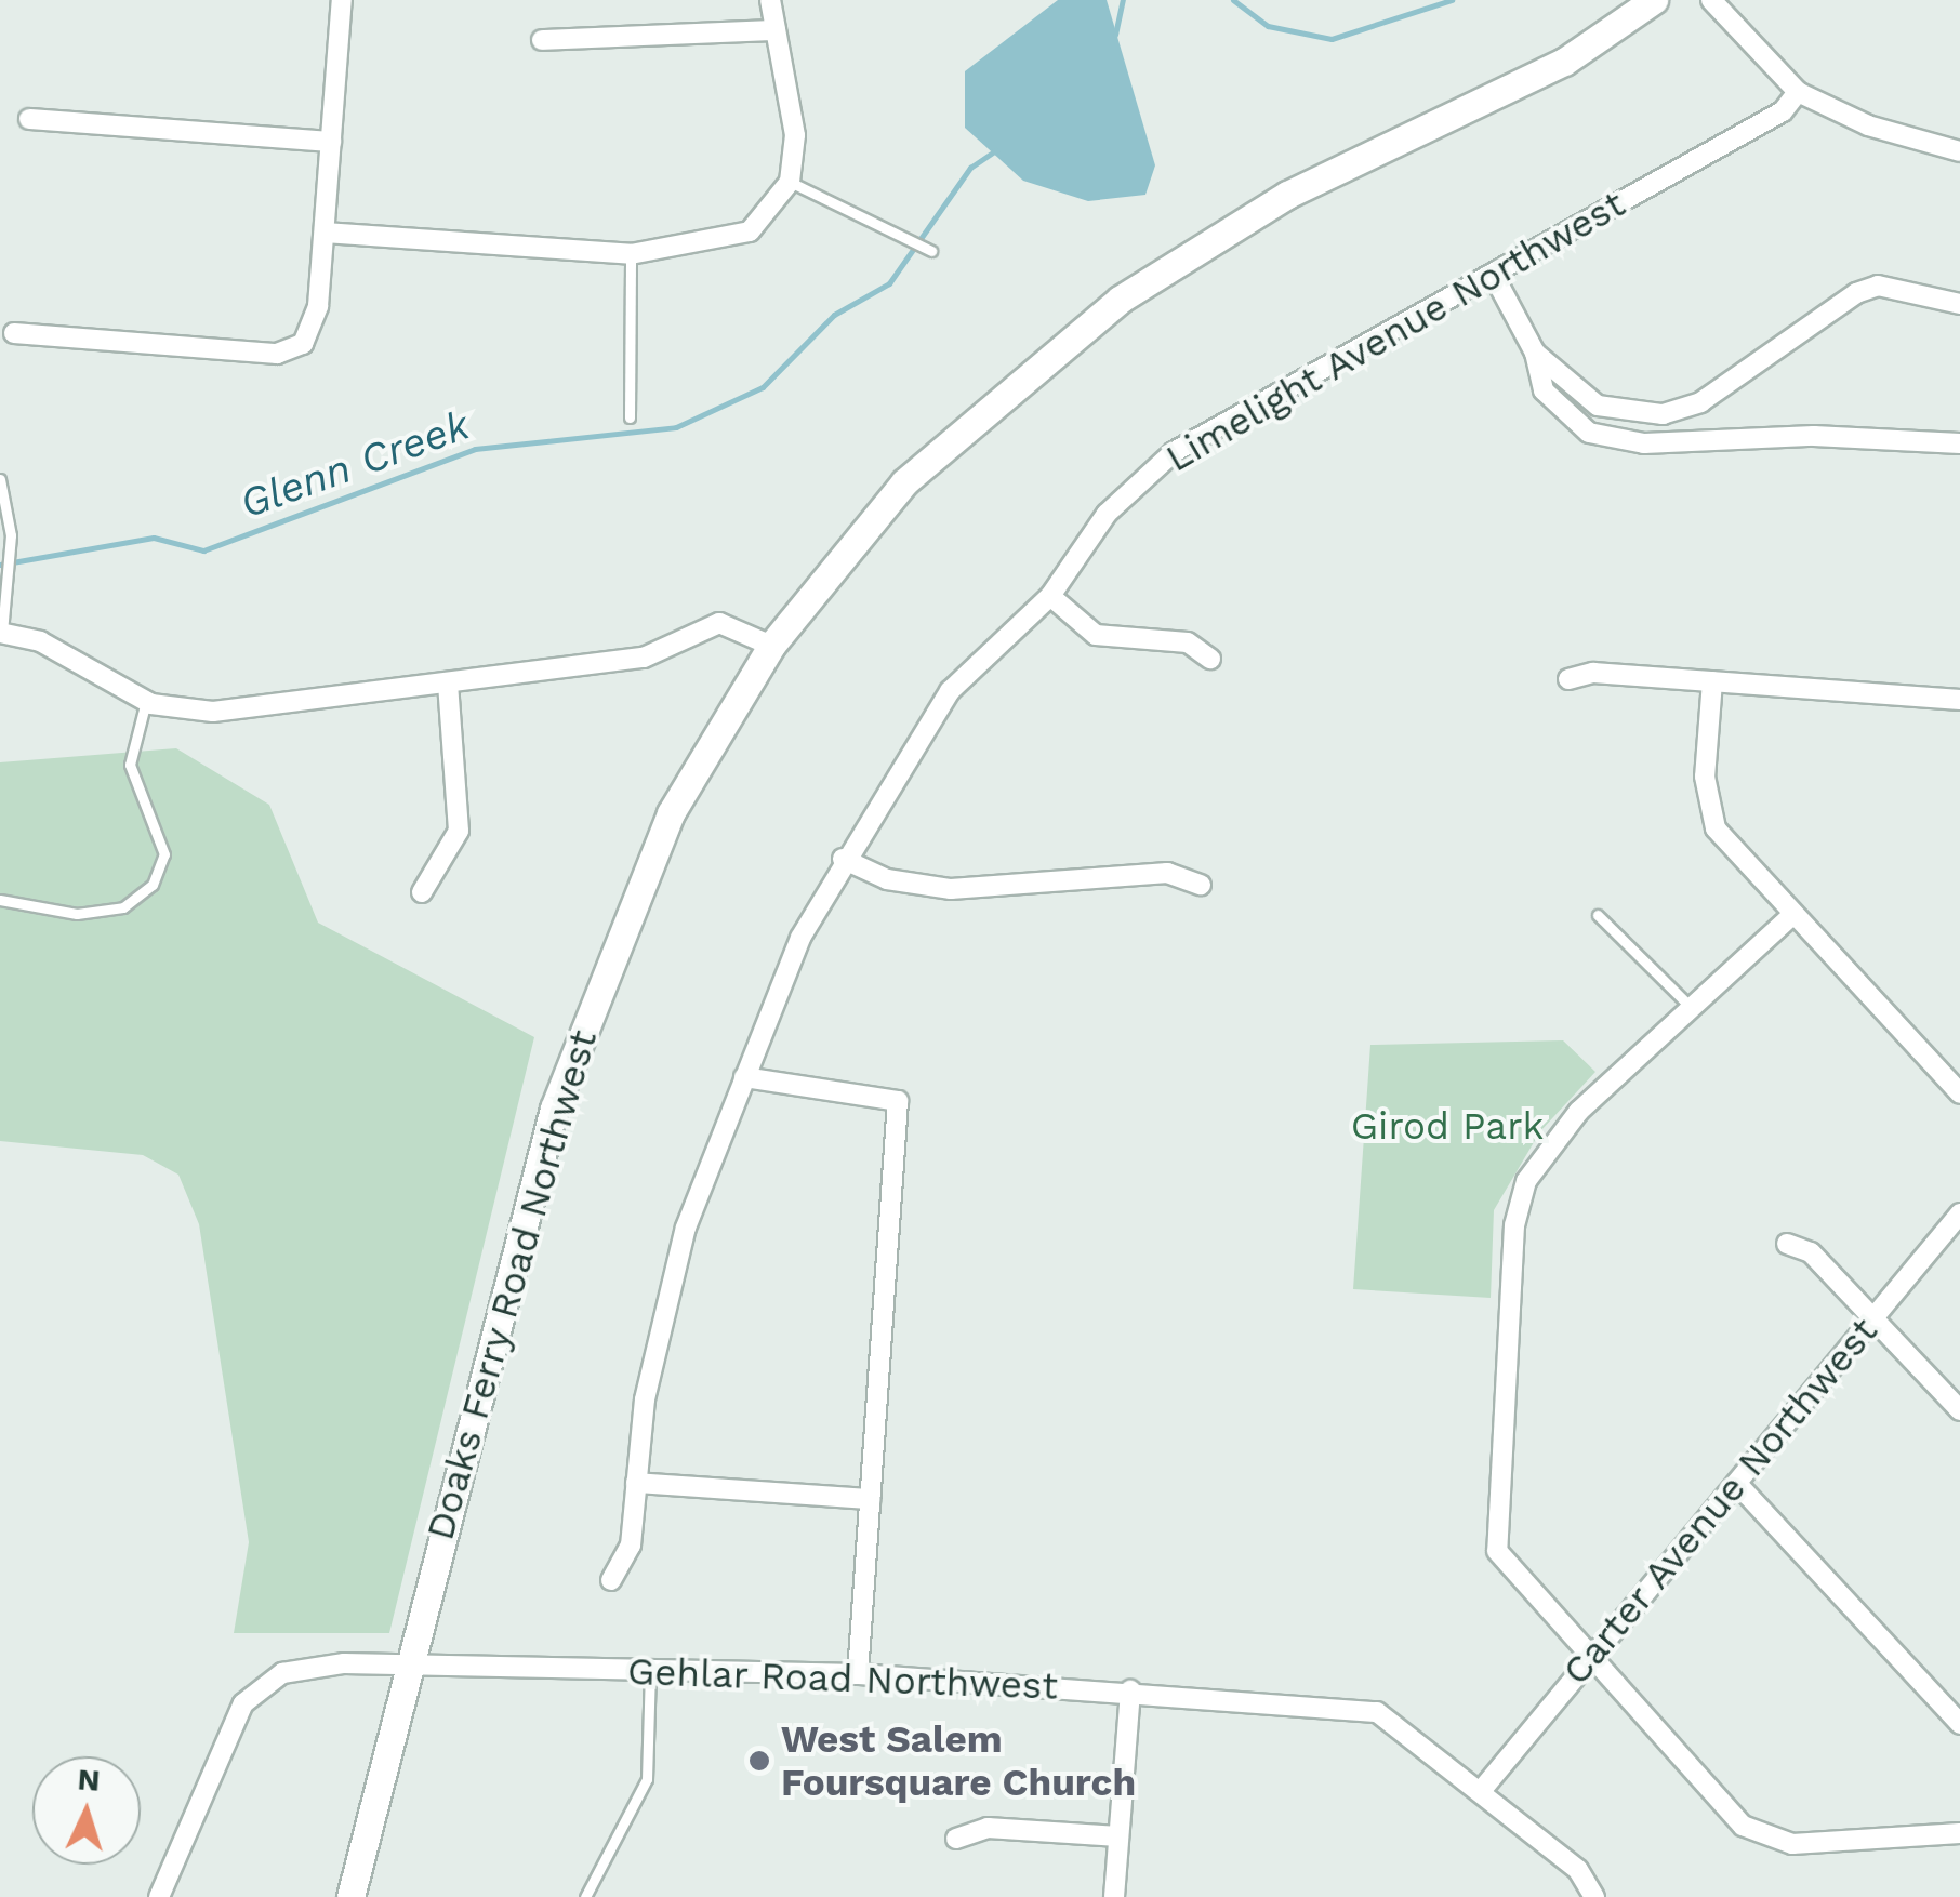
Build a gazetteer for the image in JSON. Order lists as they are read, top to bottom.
{
  "streets": {
    "main road": ["Doaks Ferry Road Northwest"],
    "street": ["Limelight Avenue Northwest", "Carter Avenue Northwest", "Gehlar Road Northwest"]
  },
  "crossings": [
    ["Doaks Ferry Road Northwest", "Gehlar Road Northwest"],
    ["Carter Avenue Northwest", "Gehlar Road Northwest"]
  ],
  "water": ["Glenn Creek"],
  "parks": ["Girod Park"],
  "places": ["West Salem Foursquare Church"],
  "north": "top"
}
